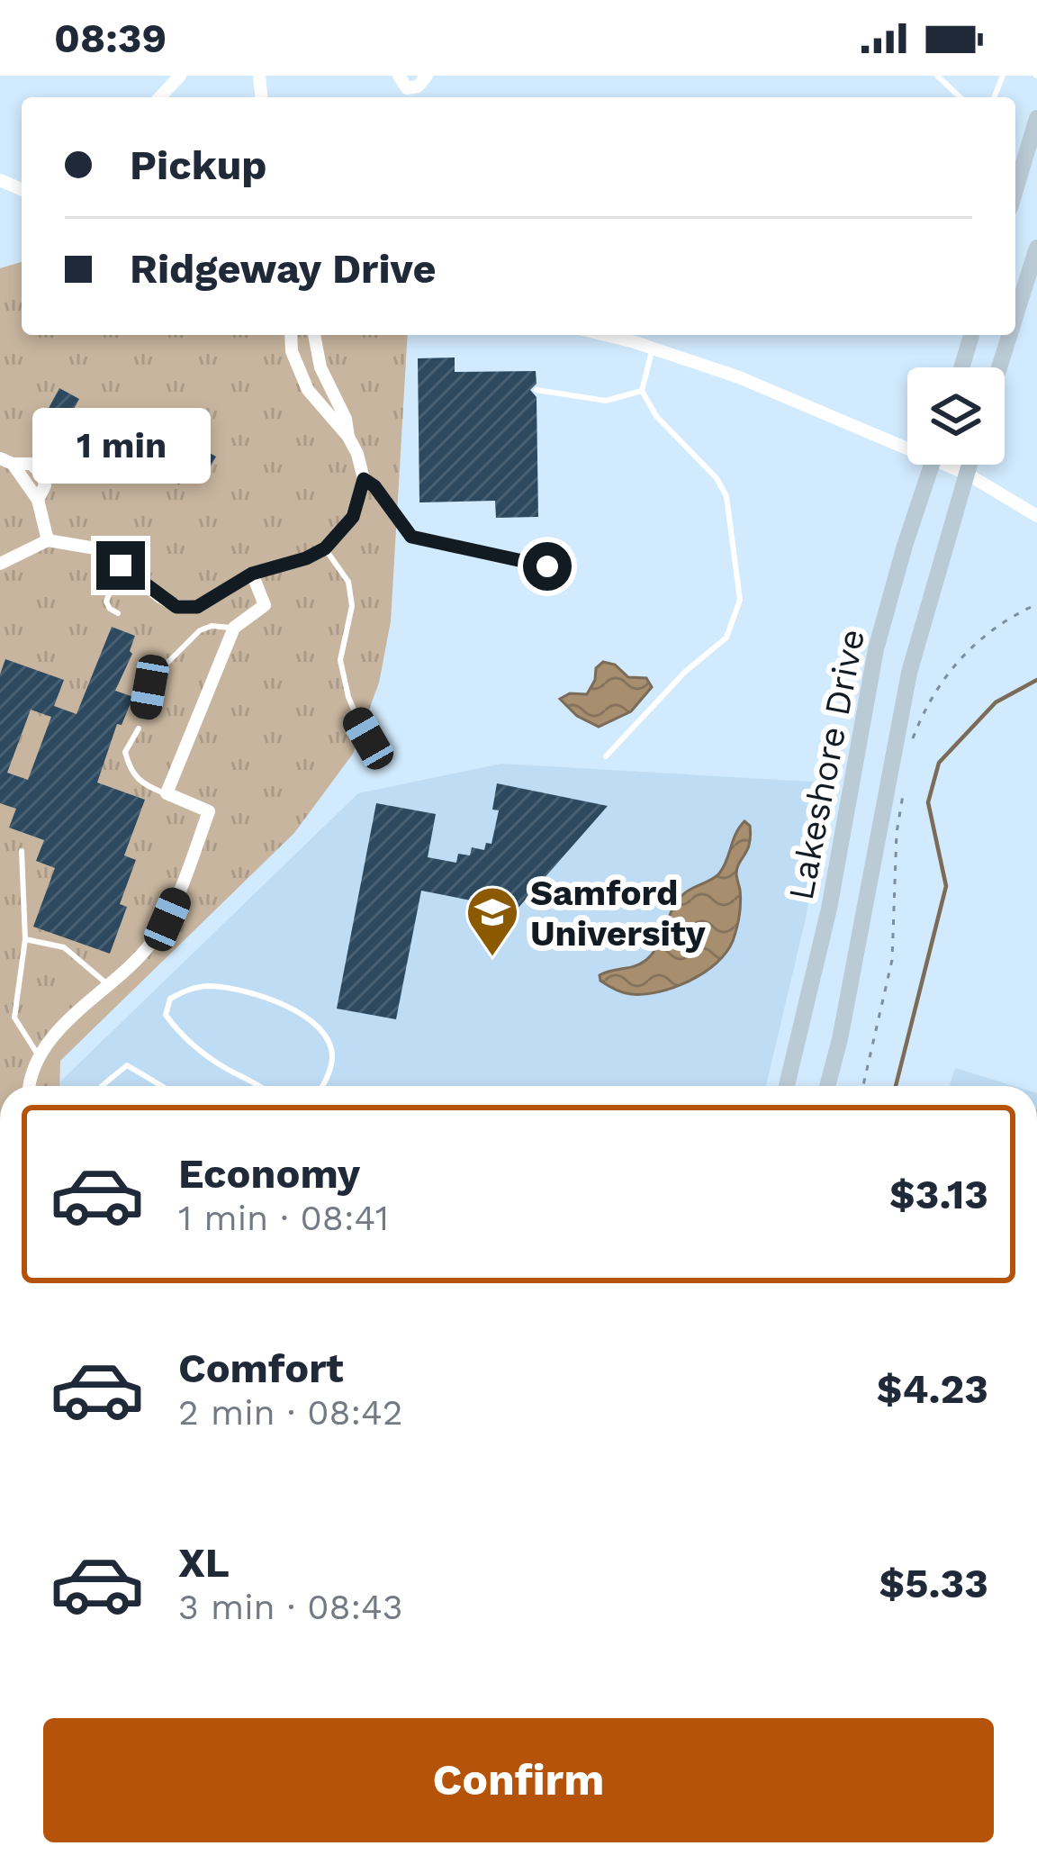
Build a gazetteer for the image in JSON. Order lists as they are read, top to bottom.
{
  "streets": {
    "main road": ["Lakeshore Drive"]
  },
  "places": {
    "school or university": ["Samford University"]
  },
  "page": {
    "status": "08:39",
    "banner": ["Pickup", "Ridgeway Drive"],
    "bubble": "1 min",
    "list": [
      {
        "name": "Economy",
        "note": "1 min · 08:41",
        "value": "$3.13"
      },
      {
        "name": "Comfort",
        "note": "2 min · 08:42",
        "value": "$4.23"
      },
      {
        "name": "XL",
        "note": "3 min · 08:43",
        "value": "$5.33"
      }
    ],
    "buttons": "Confirm"
  }
}
